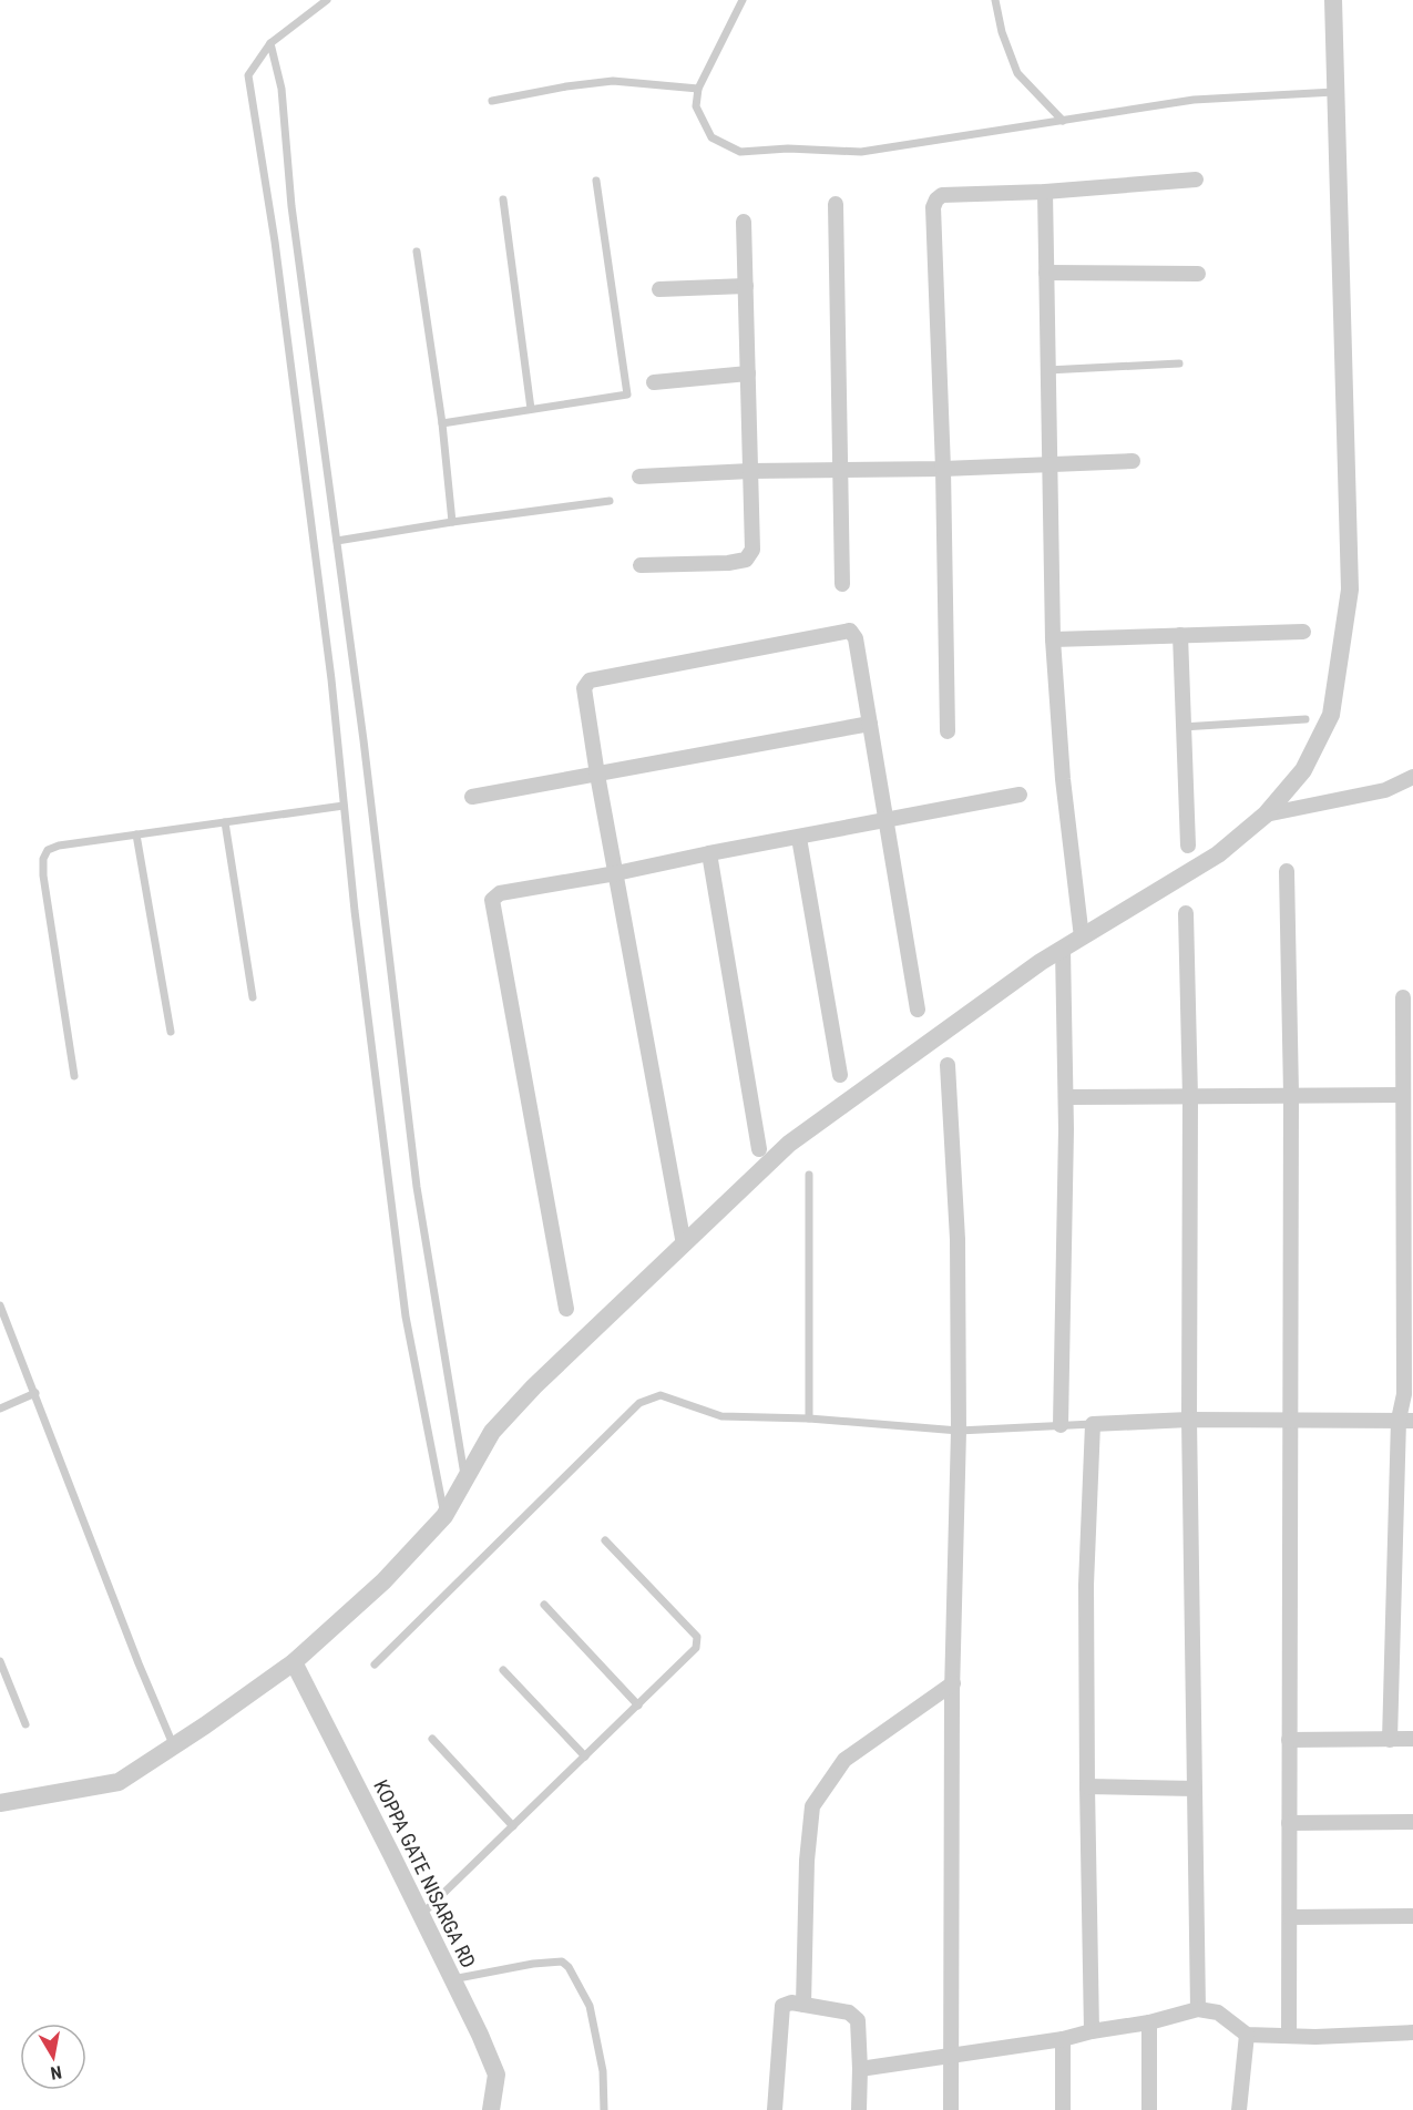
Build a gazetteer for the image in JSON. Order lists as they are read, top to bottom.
{
  "streets": {
    "street": ["KOPPA GATE NISARGA RD"]
  },
  "north": "bottom"
}
